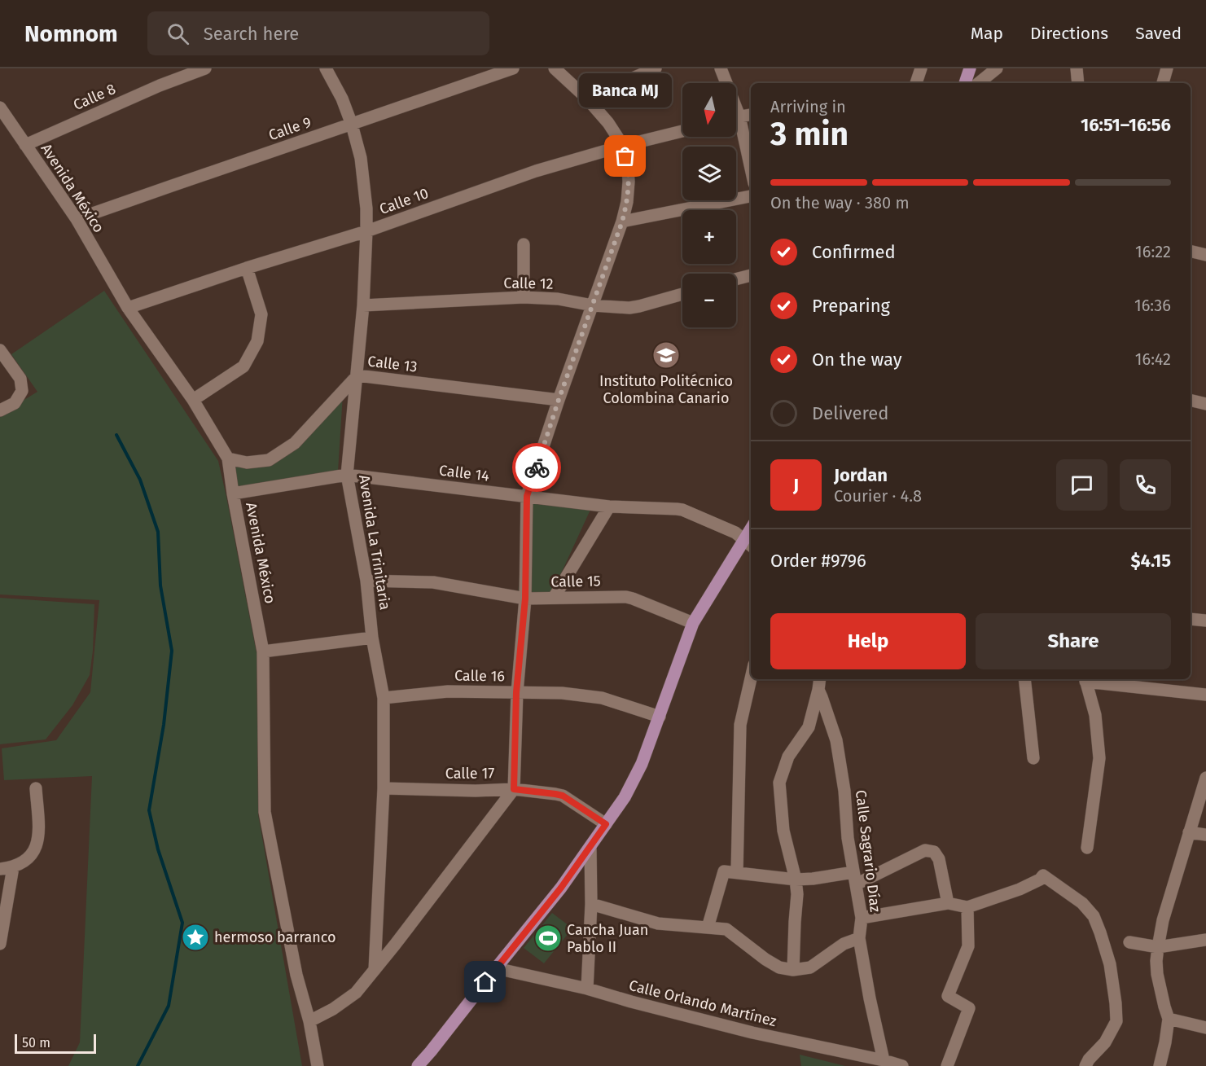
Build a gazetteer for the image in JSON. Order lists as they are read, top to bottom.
{
  "streets": {
    "street": [
      "Calle 8",
      "Calle 9",
      "Avenida México",
      "Calle 10",
      "Calle 12",
      "Calle 13",
      "Calle 14",
      "Avenida La Trinitaria",
      "Calle 15",
      "Calle 16",
      "Calle 17",
      "Calle Sagrario Díaz",
      "Calle Orlando Martínez"
    ]
  },
  "crossings": [
    ["Calle 8", "Avenida México"],
    ["Calle 9", "Avenida México"],
    ["Calle 9", "Avenida La Trinitaria"],
    ["Avenida México", "Calle 10"],
    ["Avenida México", "Calle 13"],
    ["Avenida México", "Calle 14"],
    ["Calle 10", "Avenida La Trinitaria"],
    ["Calle 12", "Avenida La Trinitaria"],
    ["Calle 13", "Avenida La Trinitaria"],
    ["Calle 14", "Avenida La Trinitaria"],
    ["Avenida La Trinitaria", "Calle 15"],
    ["Avenida La Trinitaria", "Calle 16"],
    ["Avenida La Trinitaria", "Calle 17"],
    ["Calle Sagrario Díaz", "Calle Orlando Martínez"]
  ],
  "places": {
    "other": ["Banca MJ"],
    "school or university": ["Instituto Politécnico Colombina Canario"],
    "place": ["hermoso barranco"],
    "sports": ["Cancha Juan Pablo II"]
  },
  "scale_bar": "50 m",
  "north": "bottom",
  "page": {
    "header": "Nomnom",
    "search": "Search here",
    "nav": ["Map", "Directions", "Saved"],
    "bubble": "Banca MJ",
    "map_buttons": ["+", "−"],
    "heading": ["3 min", "Arriving in", "16:51–16:56"],
    "panel": [
      "Jordan",
      "Courier · 4.8",
      "Order #9796",
      "$4.15"
    ],
    "bar": "On the way · 380 m",
    "list": [
      ["Confirmed", "16:22"],
      ["Preparing", "16:36"],
      ["On the way", "16:42"],
      "Delivered"
    ],
    "round": "J",
    "buttons": ["Help", "Share"],
    "scale": "50 m"
  }
}
